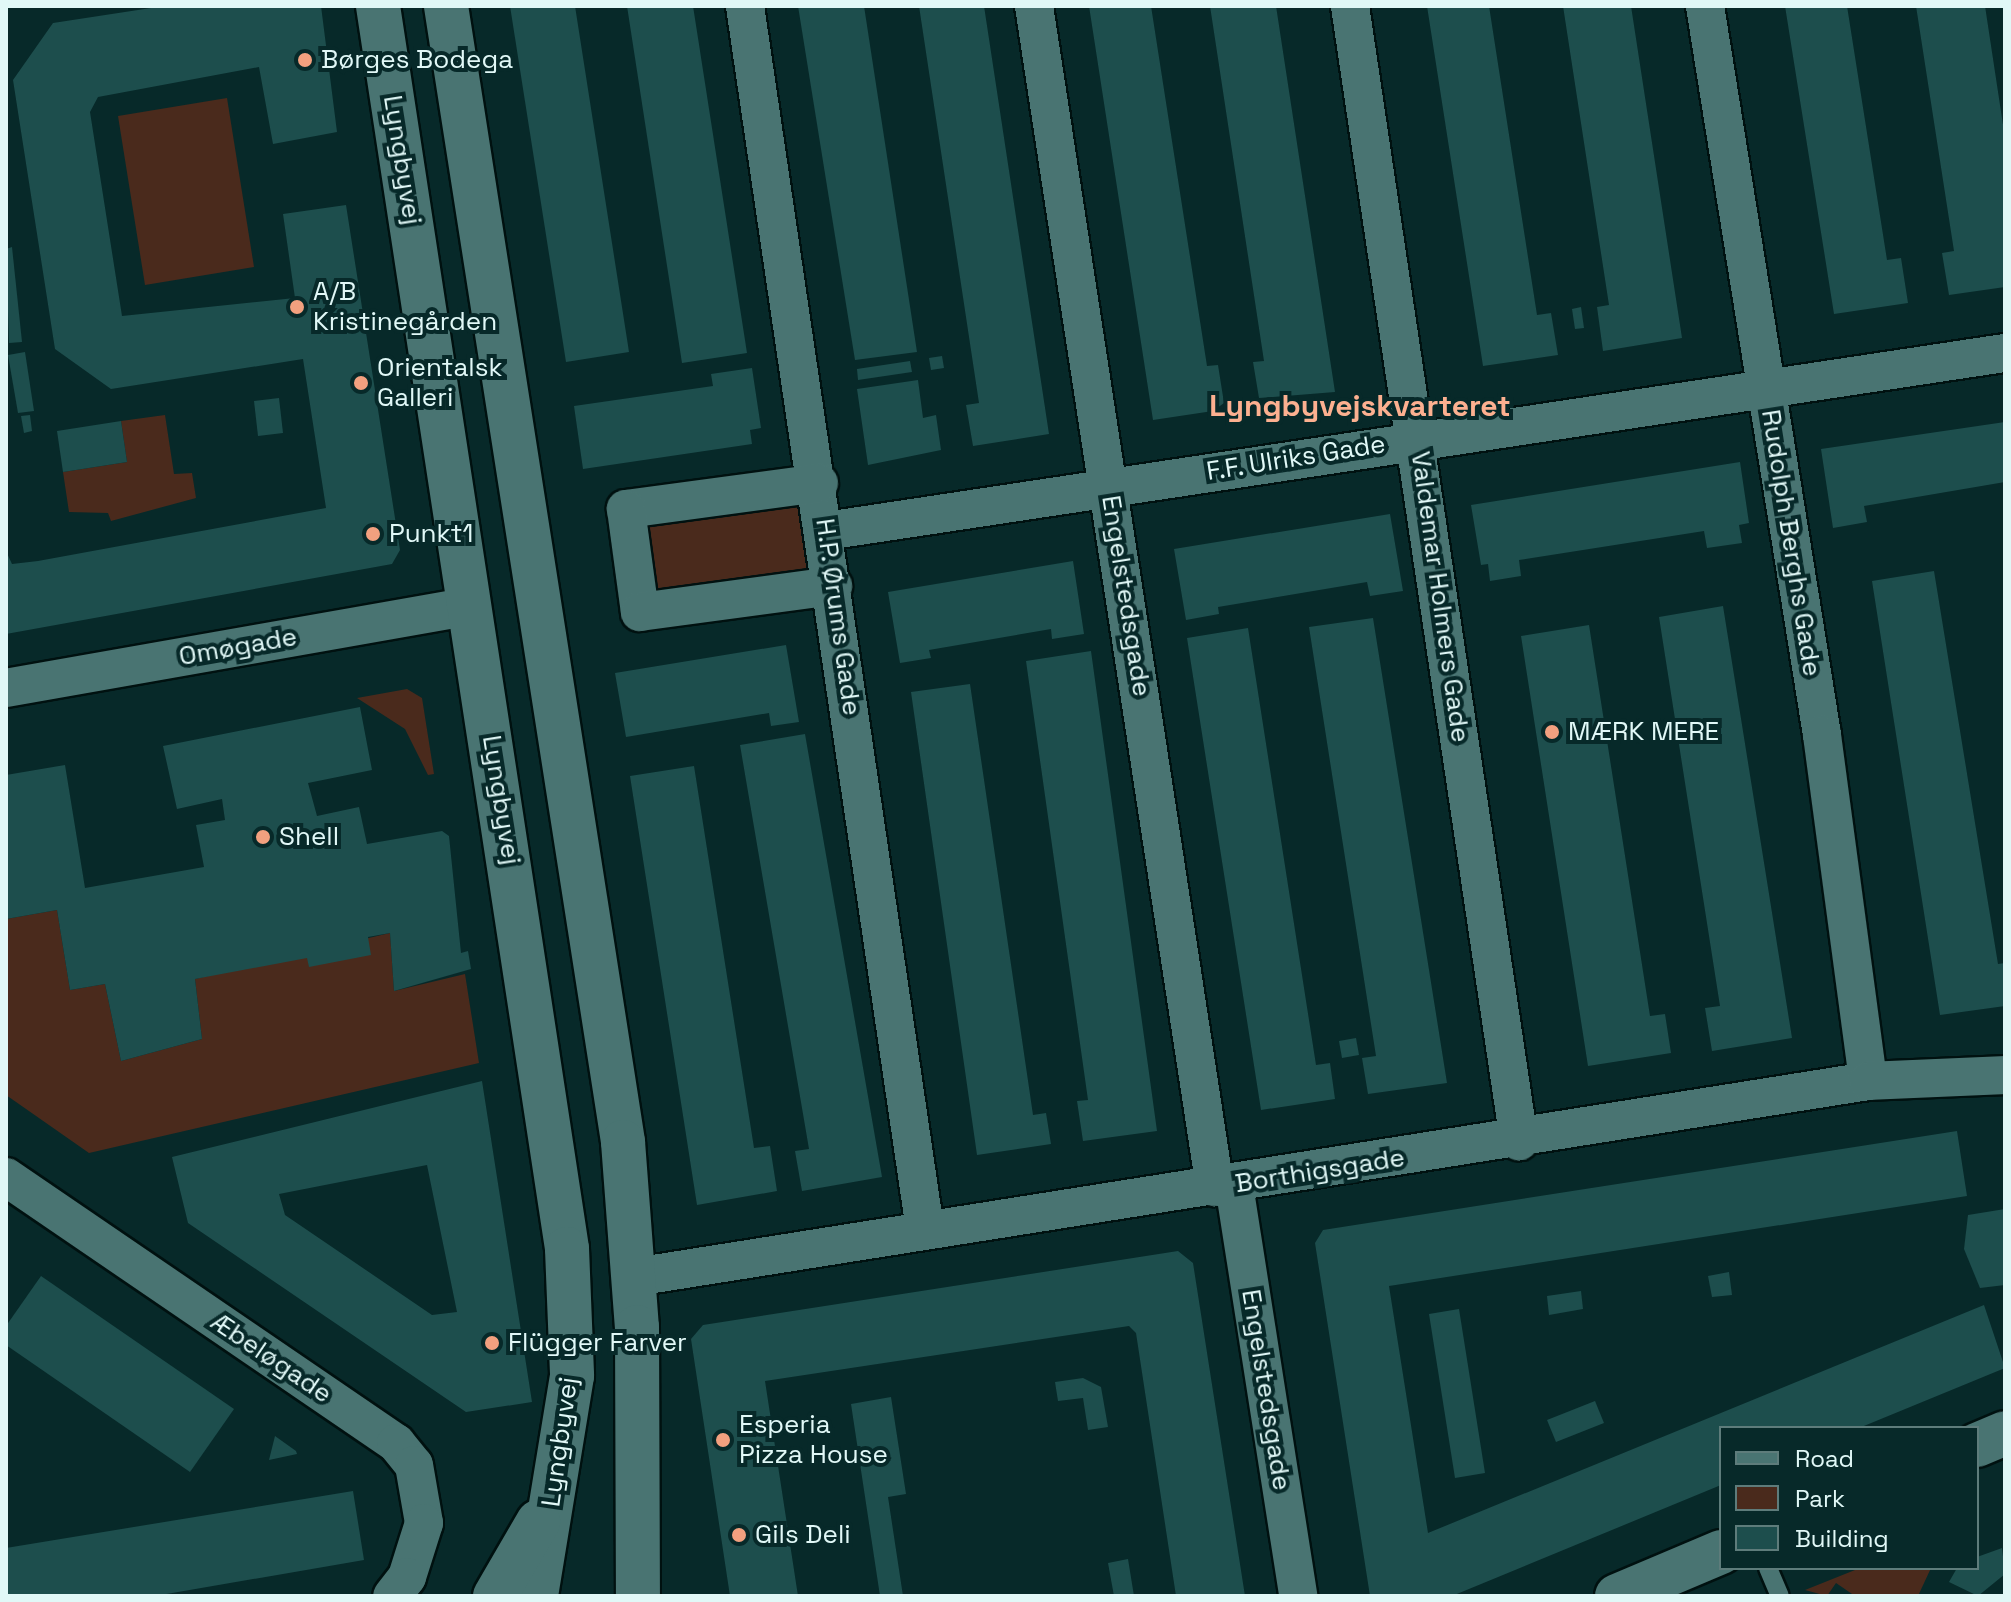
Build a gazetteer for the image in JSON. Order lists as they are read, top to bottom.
{
  "streets": {
    "street": [
      "Lyngbyvej",
      "F.F. Ulriks Gade",
      "Rudolph Berghs Gade",
      "Engelstedsgade",
      "Valdemar Holmers Gade",
      "H.P. Ørums Gade",
      "Omøgade",
      "Borthigsgade",
      "Æbeløgade"
    ]
  },
  "crossings": [
    ["Lyngbyvej", "Omøgade"],
    ["F.F. Ulriks Gade", "Rudolph Berghs Gade"],
    ["F.F. Ulriks Gade", "Engelstedsgade"],
    ["F.F. Ulriks Gade", "Valdemar Holmers Gade"],
    ["F.F. Ulriks Gade", "H.P. Ørums Gade"],
    ["Rudolph Berghs Gade", "Borthigsgade"],
    ["Engelstedsgade", "Borthigsgade"],
    ["Valdemar Holmers Gade", "Borthigsgade"],
    ["H.P. Ørums Gade", "Borthigsgade"]
  ],
  "districts": ["Lyngbyvejskvarteret"],
  "places": [
    "Børges Bodega",
    "A/B Kristinegården",
    "Orientalsk Galleri",
    "Punkt1",
    "MÆRK MERE",
    "Shell",
    "Flügger Farver",
    "Esperia Pizza House",
    "Gils Deli"
  ],
  "legend": ["Road", "Park", "Building"]
}
